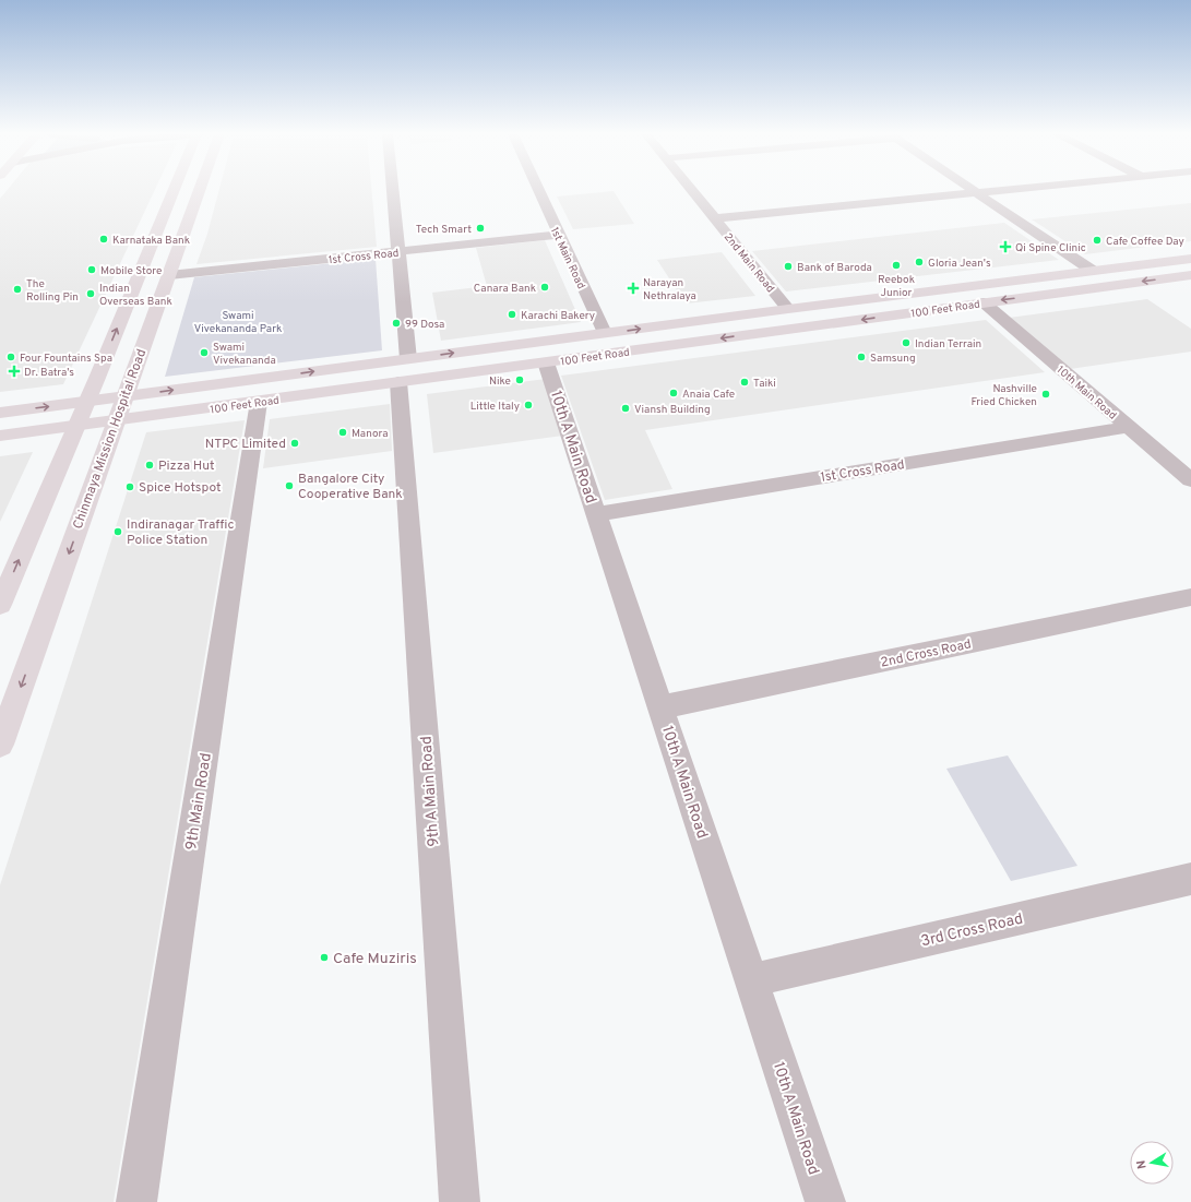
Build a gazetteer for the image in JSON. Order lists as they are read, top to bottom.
{
  "streets": {
    "main road": ["100 Feet Road", "Chinmaya Mission Hospital Road"],
    "street": [
      "1st Cross Road",
      "1st Main Road",
      "2nd Main Road",
      "10th Main Road",
      "10th A Main Road",
      "2nd Cross Road",
      "9th A Main Road",
      "9th Main Road",
      "3rd Cross Road"
    ]
  },
  "crossings": [
    ["1st Cross Road", "1st Main Road"],
    ["1st Cross Road", "10th Main Road"],
    ["1st Cross Road", "Chinmaya Mission Hospital Road"],
    ["1st Cross Road", "10th A Main Road"],
    ["1st Cross Road", "9th A Main Road"],
    ["1st Main Road", "100 Feet Road"],
    ["2nd Main Road", "100 Feet Road"],
    ["100 Feet Road", "10th Main Road"],
    ["100 Feet Road", "Chinmaya Mission Hospital Road"],
    ["100 Feet Road", "10th A Main Road"],
    ["100 Feet Road", "9th A Main Road"],
    ["100 Feet Road", "9th Main Road"],
    ["10th A Main Road", "2nd Cross Road"],
    ["10th A Main Road", "3rd Cross Road"]
  ],
  "parks": ["Swami Vivekananda Park"],
  "places": {
    "other": [
      "Tech Smart",
      "Karnataka Bank",
      "Cafe Coffee Day",
      "Gloria Jean's",
      "Reebok Junior",
      "Bank of Baroda",
      "Mobile Store",
      "Canara Bank",
      "The Rolling Pin",
      "Indian Overseas Bank",
      "Karachi Bakery",
      "99 Dosa",
      "Indian Terrain",
      "Swami Vivekananda",
      "Four Fountains Spa",
      "Samsung",
      "Nike",
      "Taiki",
      "Anaia Cafe",
      "Nashville Fried Chicken",
      "Little Italy",
      "Viansh Building",
      "Manora",
      "NTPC Limited",
      "Pizza Hut",
      "Bangalore City Cooperative Bank",
      "Spice Hotspot",
      "Indiranagar Traffic Police Station",
      "Cafe Muziris"
    ],
    "health": ["Qi Spine Clinic", "Narayan Nethralaya", "Dr. Batra's"]
  },
  "north": "left"
}
